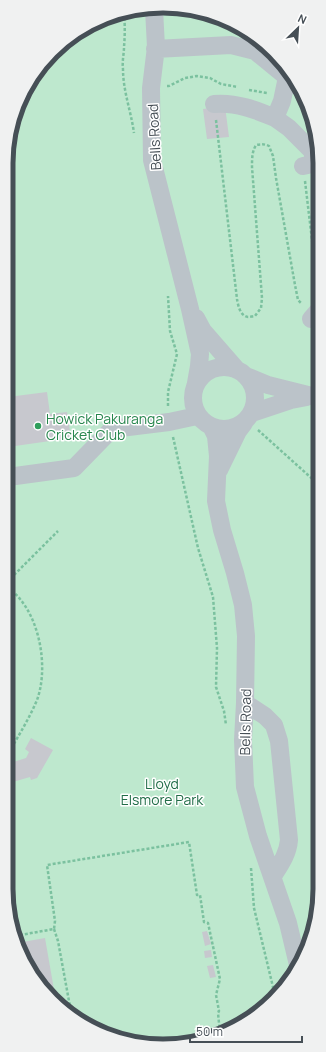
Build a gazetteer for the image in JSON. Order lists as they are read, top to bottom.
{
  "streets": {
    "street": ["Bells Road"]
  },
  "parks": ["Lloyd Elsmore Park"],
  "places": ["Howick Pakuranga Cricket Club"],
  "scale_bar": "50 m",
  "north": "top right"
}
